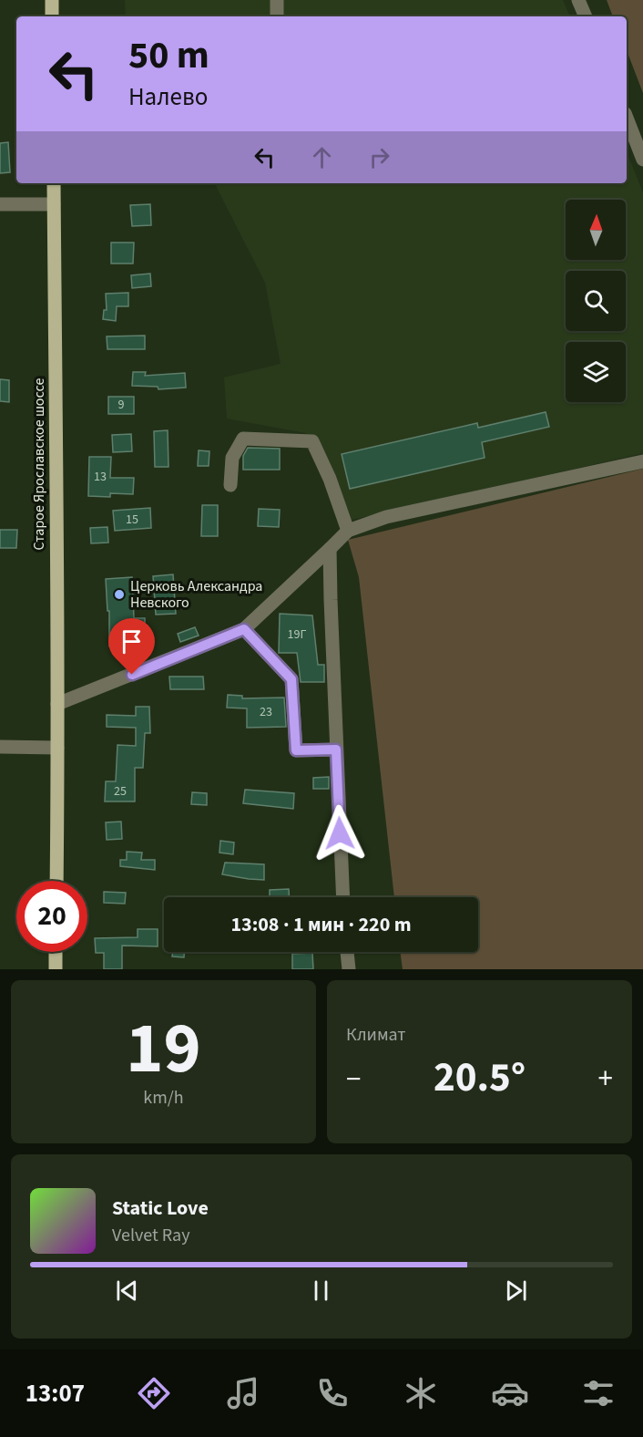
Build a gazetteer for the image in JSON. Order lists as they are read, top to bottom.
{
  "streets": {
    "main road": ["Старое Ярославское шоссе"]
  },
  "places": ["Церковь Александра Невского"],
  "house_numbers": [
    "9",
    "13",
    "15",
    "19Г",
    "23",
    "25"
  ],
  "north": "top",
  "page": {
    "turn": ["50 m", "Налево"],
    "limit": "20",
    "trip": "13:08 · 1 мин · 220 m",
    "tile": [
      ["19", "km/h"],
      "Климат"
    ],
    "heat": ["−", "20.5°", "+"],
    "song": ["Static Love", "Velvet Ray"],
    "tabs": "13:07"
  }
}
